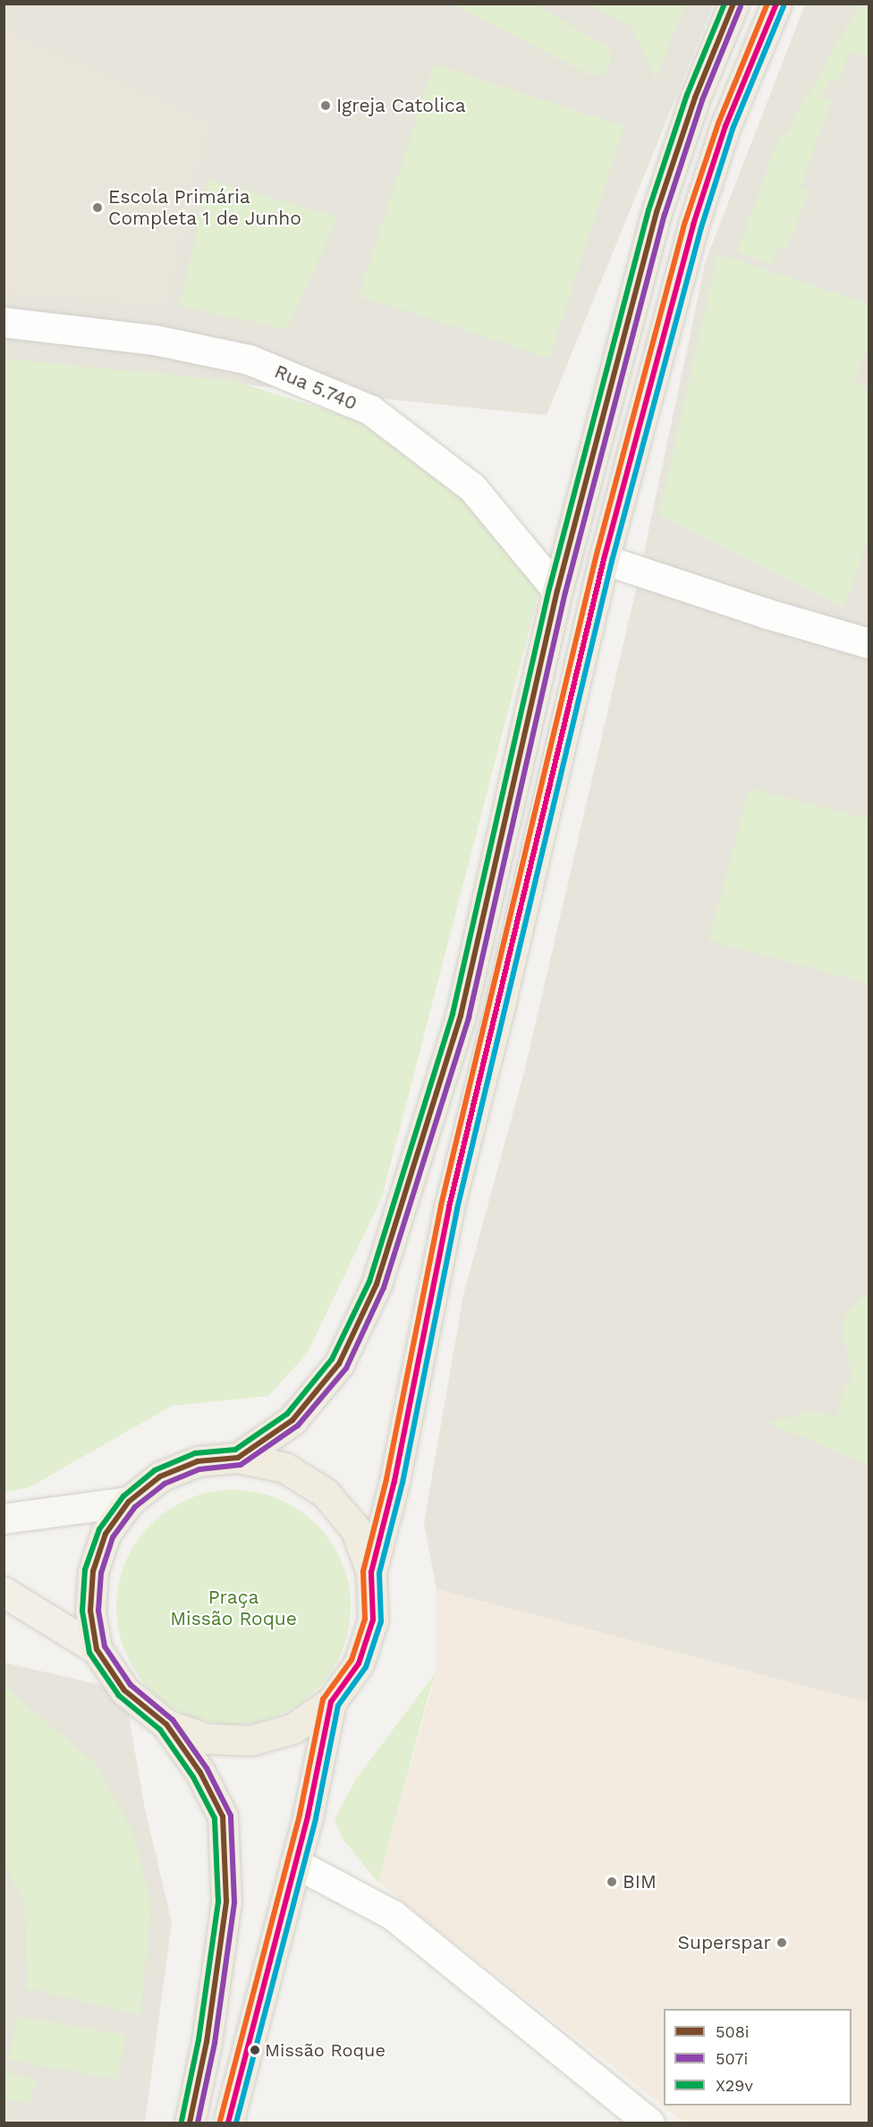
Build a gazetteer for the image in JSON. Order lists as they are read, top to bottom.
{
  "streets": {
    "street": ["Rua 5.740"]
  },
  "parks": ["Praça Missão Roque"],
  "places": [
    "Igreja Catolica",
    "Escola Primária Completa 1 de Junho",
    "BIM",
    "Superspar",
    "Missão Roque"
  ],
  "lines": ["transit line 508i", "transit line X29v", "transit line 507i"],
  "legend": ["508i", "507i", "X29v"]
}
